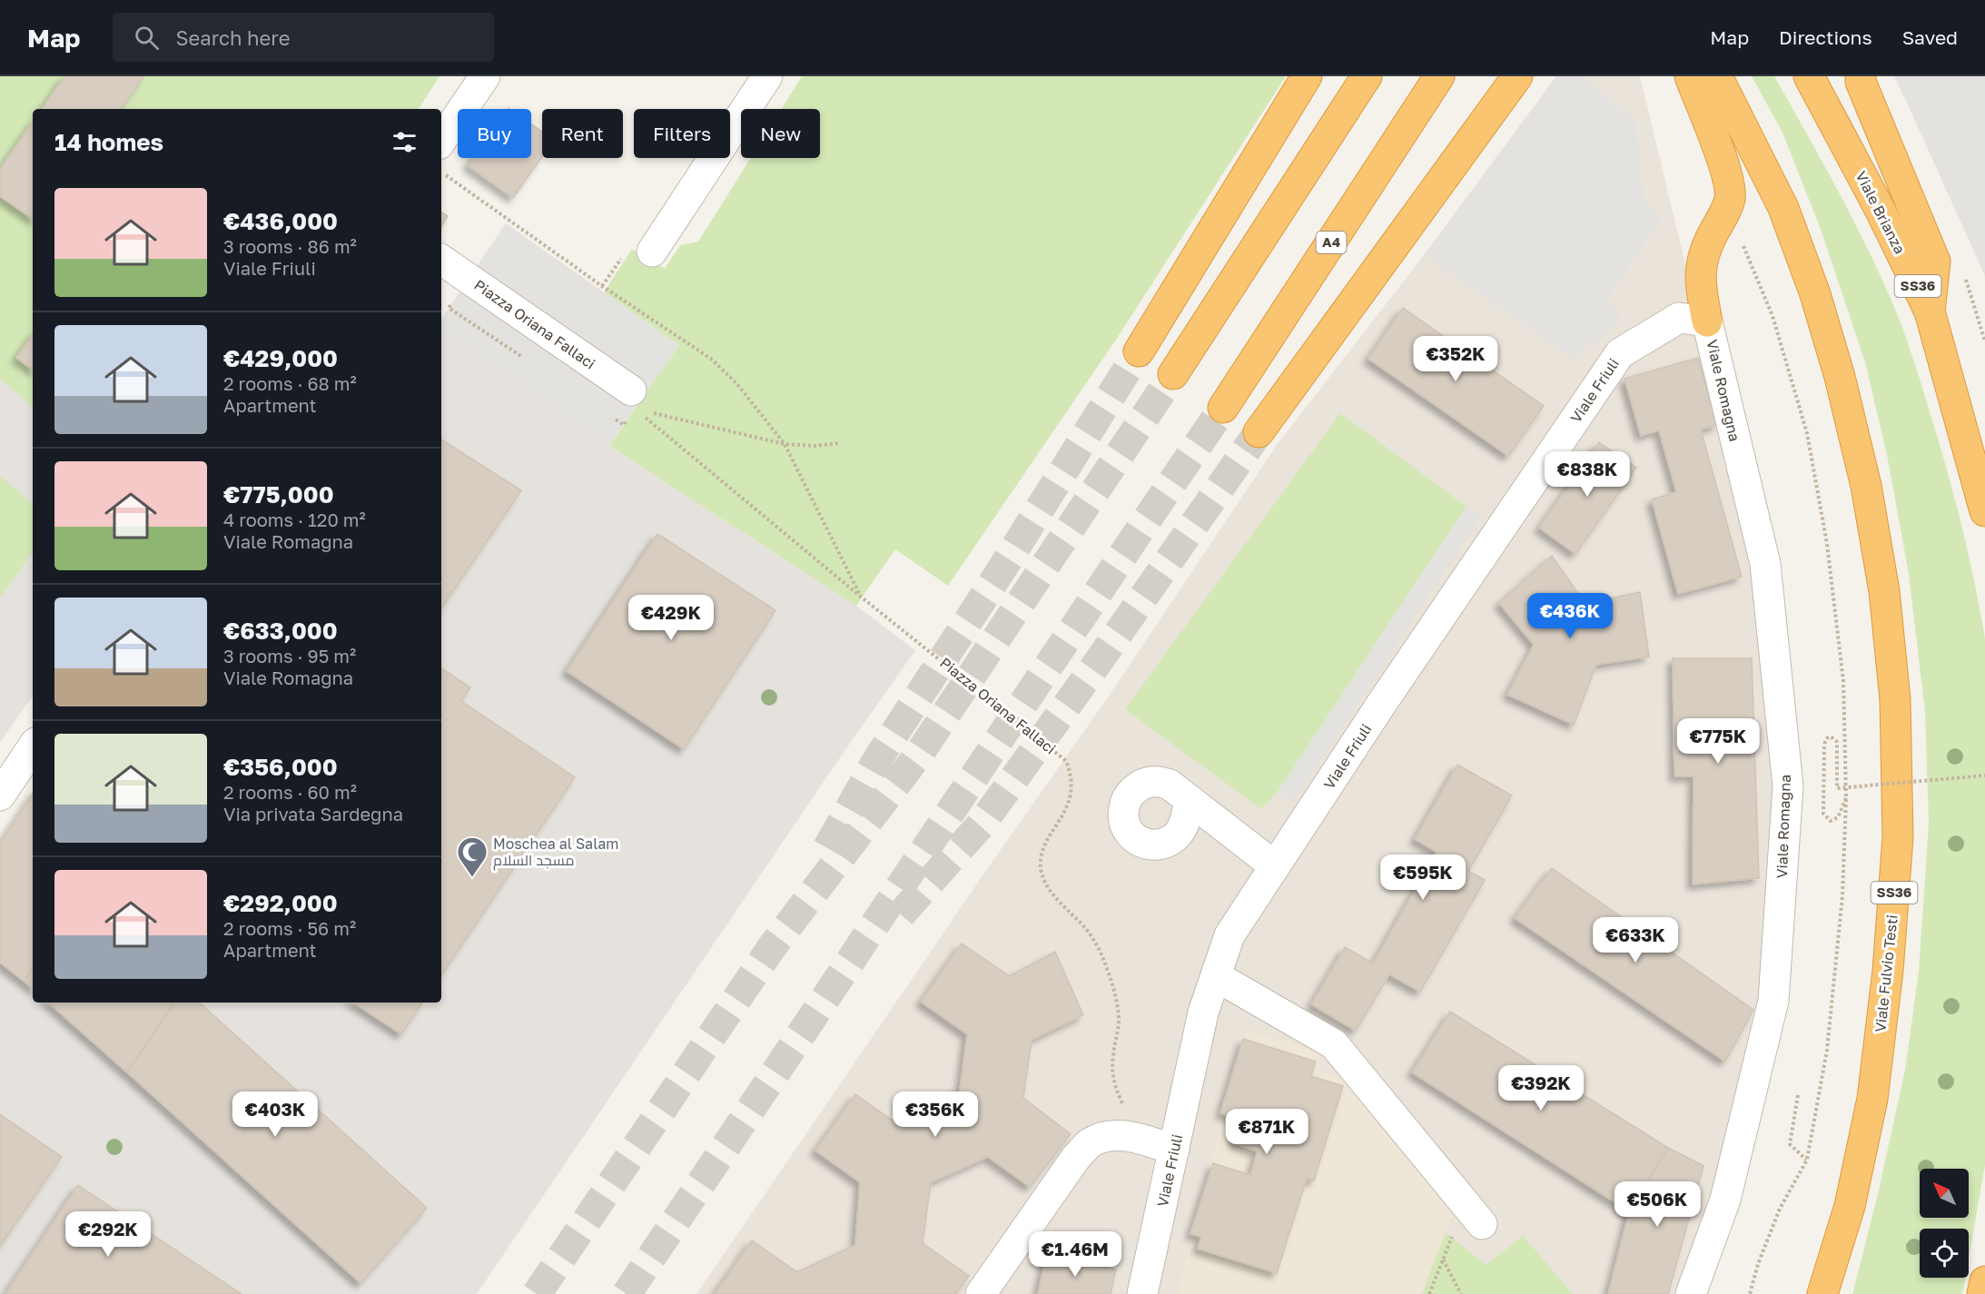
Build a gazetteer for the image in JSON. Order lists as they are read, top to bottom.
{
  "streets": {
    "highway": [
      "Viale Brianza",
      "A4",
      "SS36",
      "Viale Fulvio Testi"
    ],
    "street": ["Piazza Oriana Fallaci", "Viale Friuli", "Viale Romagna"]
  },
  "crossings": [
    ["Viale Friuli", "Viale Romagna"]
  ],
  "places": {
    "mosque": ["Moschea al Salam مسجد السلام"]
  },
  "north": "top left",
  "page": {
    "header": "Map",
    "search": "Search here",
    "nav": ["Map", "Directions", "Saved"],
    "chip": [
      "Buy",
      "Rent",
      "Filters",
      "New"
    ],
    "heading": "14 homes",
    "list": [
      {
        "name": "€436,000",
        "note": "3 rooms · 86 m² · Viale Friuli"
      },
      {
        "name": "€429,000",
        "note": "2 rooms · 68 m² · Apartment"
      },
      {
        "name": "€775,000",
        "note": "4 rooms · 120 m² · Viale Romagna"
      },
      {
        "name": "€633,000",
        "note": "3 rooms · 95 m² · Viale Romagna"
      },
      {
        "name": "€356,000",
        "note": "2 rooms · 60 m² · Via privata Sardegna"
      },
      {
        "name": "€292,000",
        "note": "2 rooms · 56 m² · Apartment"
      }
    ],
    "price": [
      "€352K",
      "€838K",
      "€436K",
      "€429K",
      "€775K",
      "€595K",
      "€633K",
      "€392K",
      "€403K",
      "€356K",
      "€871K",
      "€506K",
      "€292K",
      "€1.46M"
    ]
  }
}
